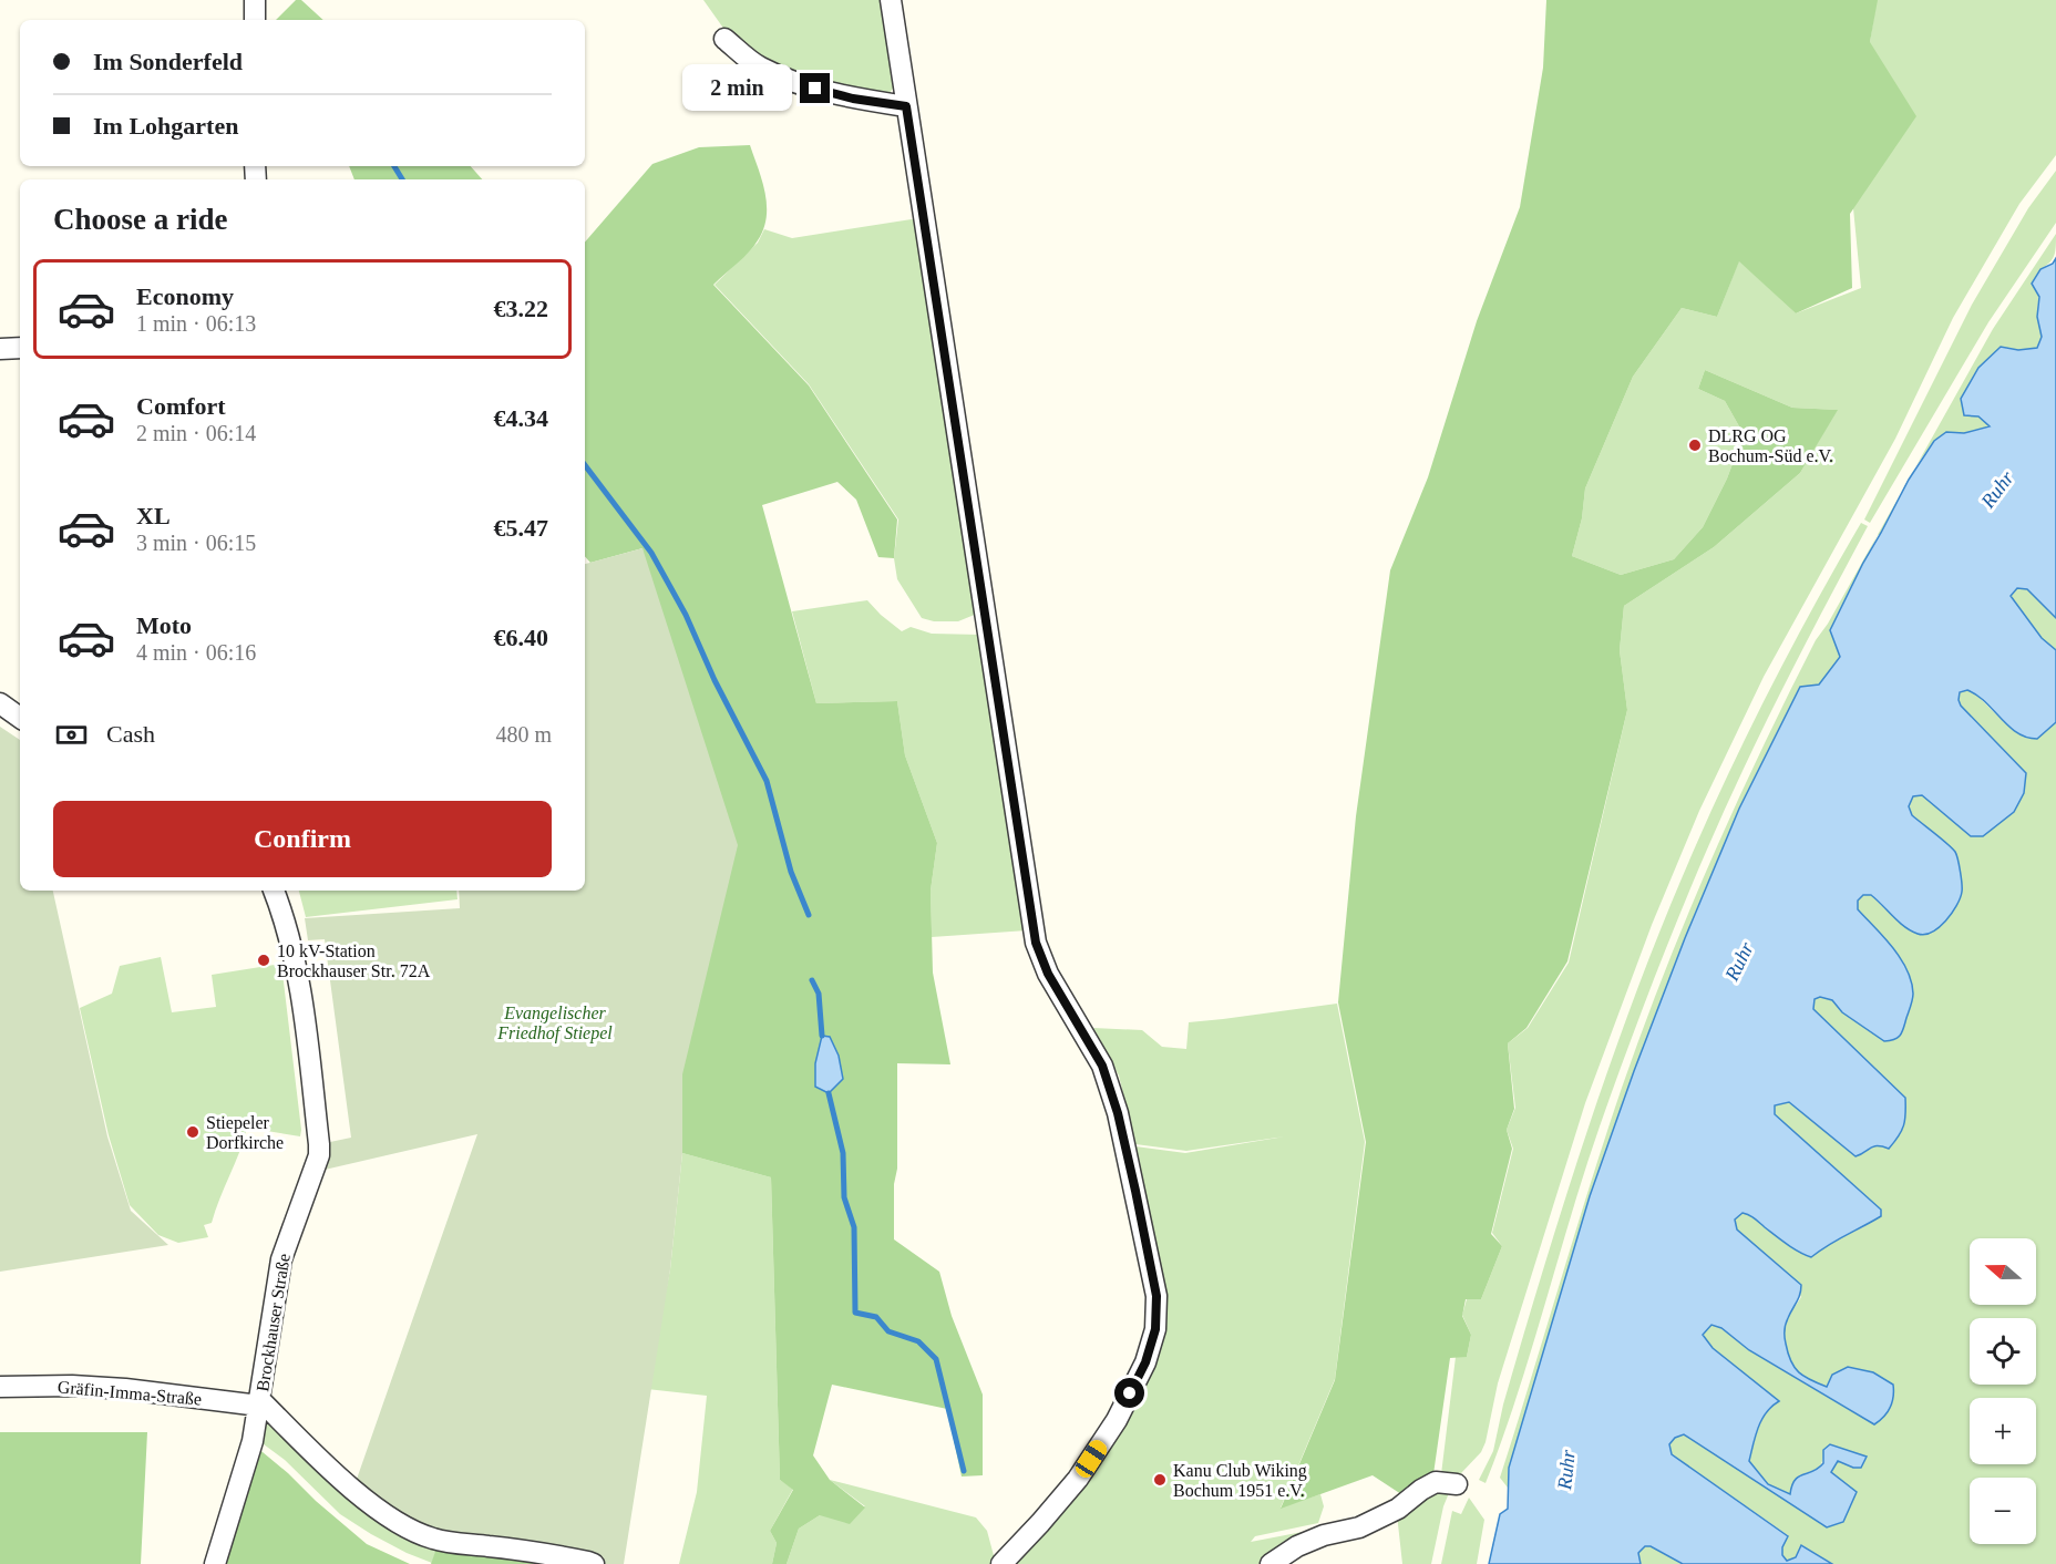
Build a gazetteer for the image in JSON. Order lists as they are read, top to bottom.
{
  "streets": {
    "street": ["Brockhauser Straße", "Gräfin-Imma-Straße"]
  },
  "crossings": [
    ["Brockhauser Straße", "Gräfin-Imma-Straße"]
  ],
  "water": ["Ruhr"],
  "parks": ["Evangelischer Friedhof Stiepel"],
  "places": [
    "DLRG OG Bochum-Süd e.V.",
    "10 kV-Station Brockhauser Str. 72A",
    "Stiepeler Dorfkirche",
    "Kanu Club Wiking Bochum 1951 e.V."
  ],
  "north": "left",
  "page": {
    "banner": ["Im Sonderfeld", "Im Lohgarten"],
    "bubble": "2 min",
    "heading": "Choose a ride",
    "list": [
      {
        "name": "Economy",
        "note": "1 min · 06:13",
        "value": "€3.22"
      },
      {
        "name": "Comfort",
        "note": "2 min · 06:14",
        "value": "€4.34"
      },
      {
        "name": "XL",
        "note": "3 min · 06:15",
        "value": "€5.47"
      },
      {
        "name": "Moto",
        "note": "4 min · 06:16",
        "value": "€6.40"
      }
    ],
    "pay": ["Cash", "480 m"],
    "buttons": "Confirm",
    "map_buttons": ["+", "−"]
  }
}
